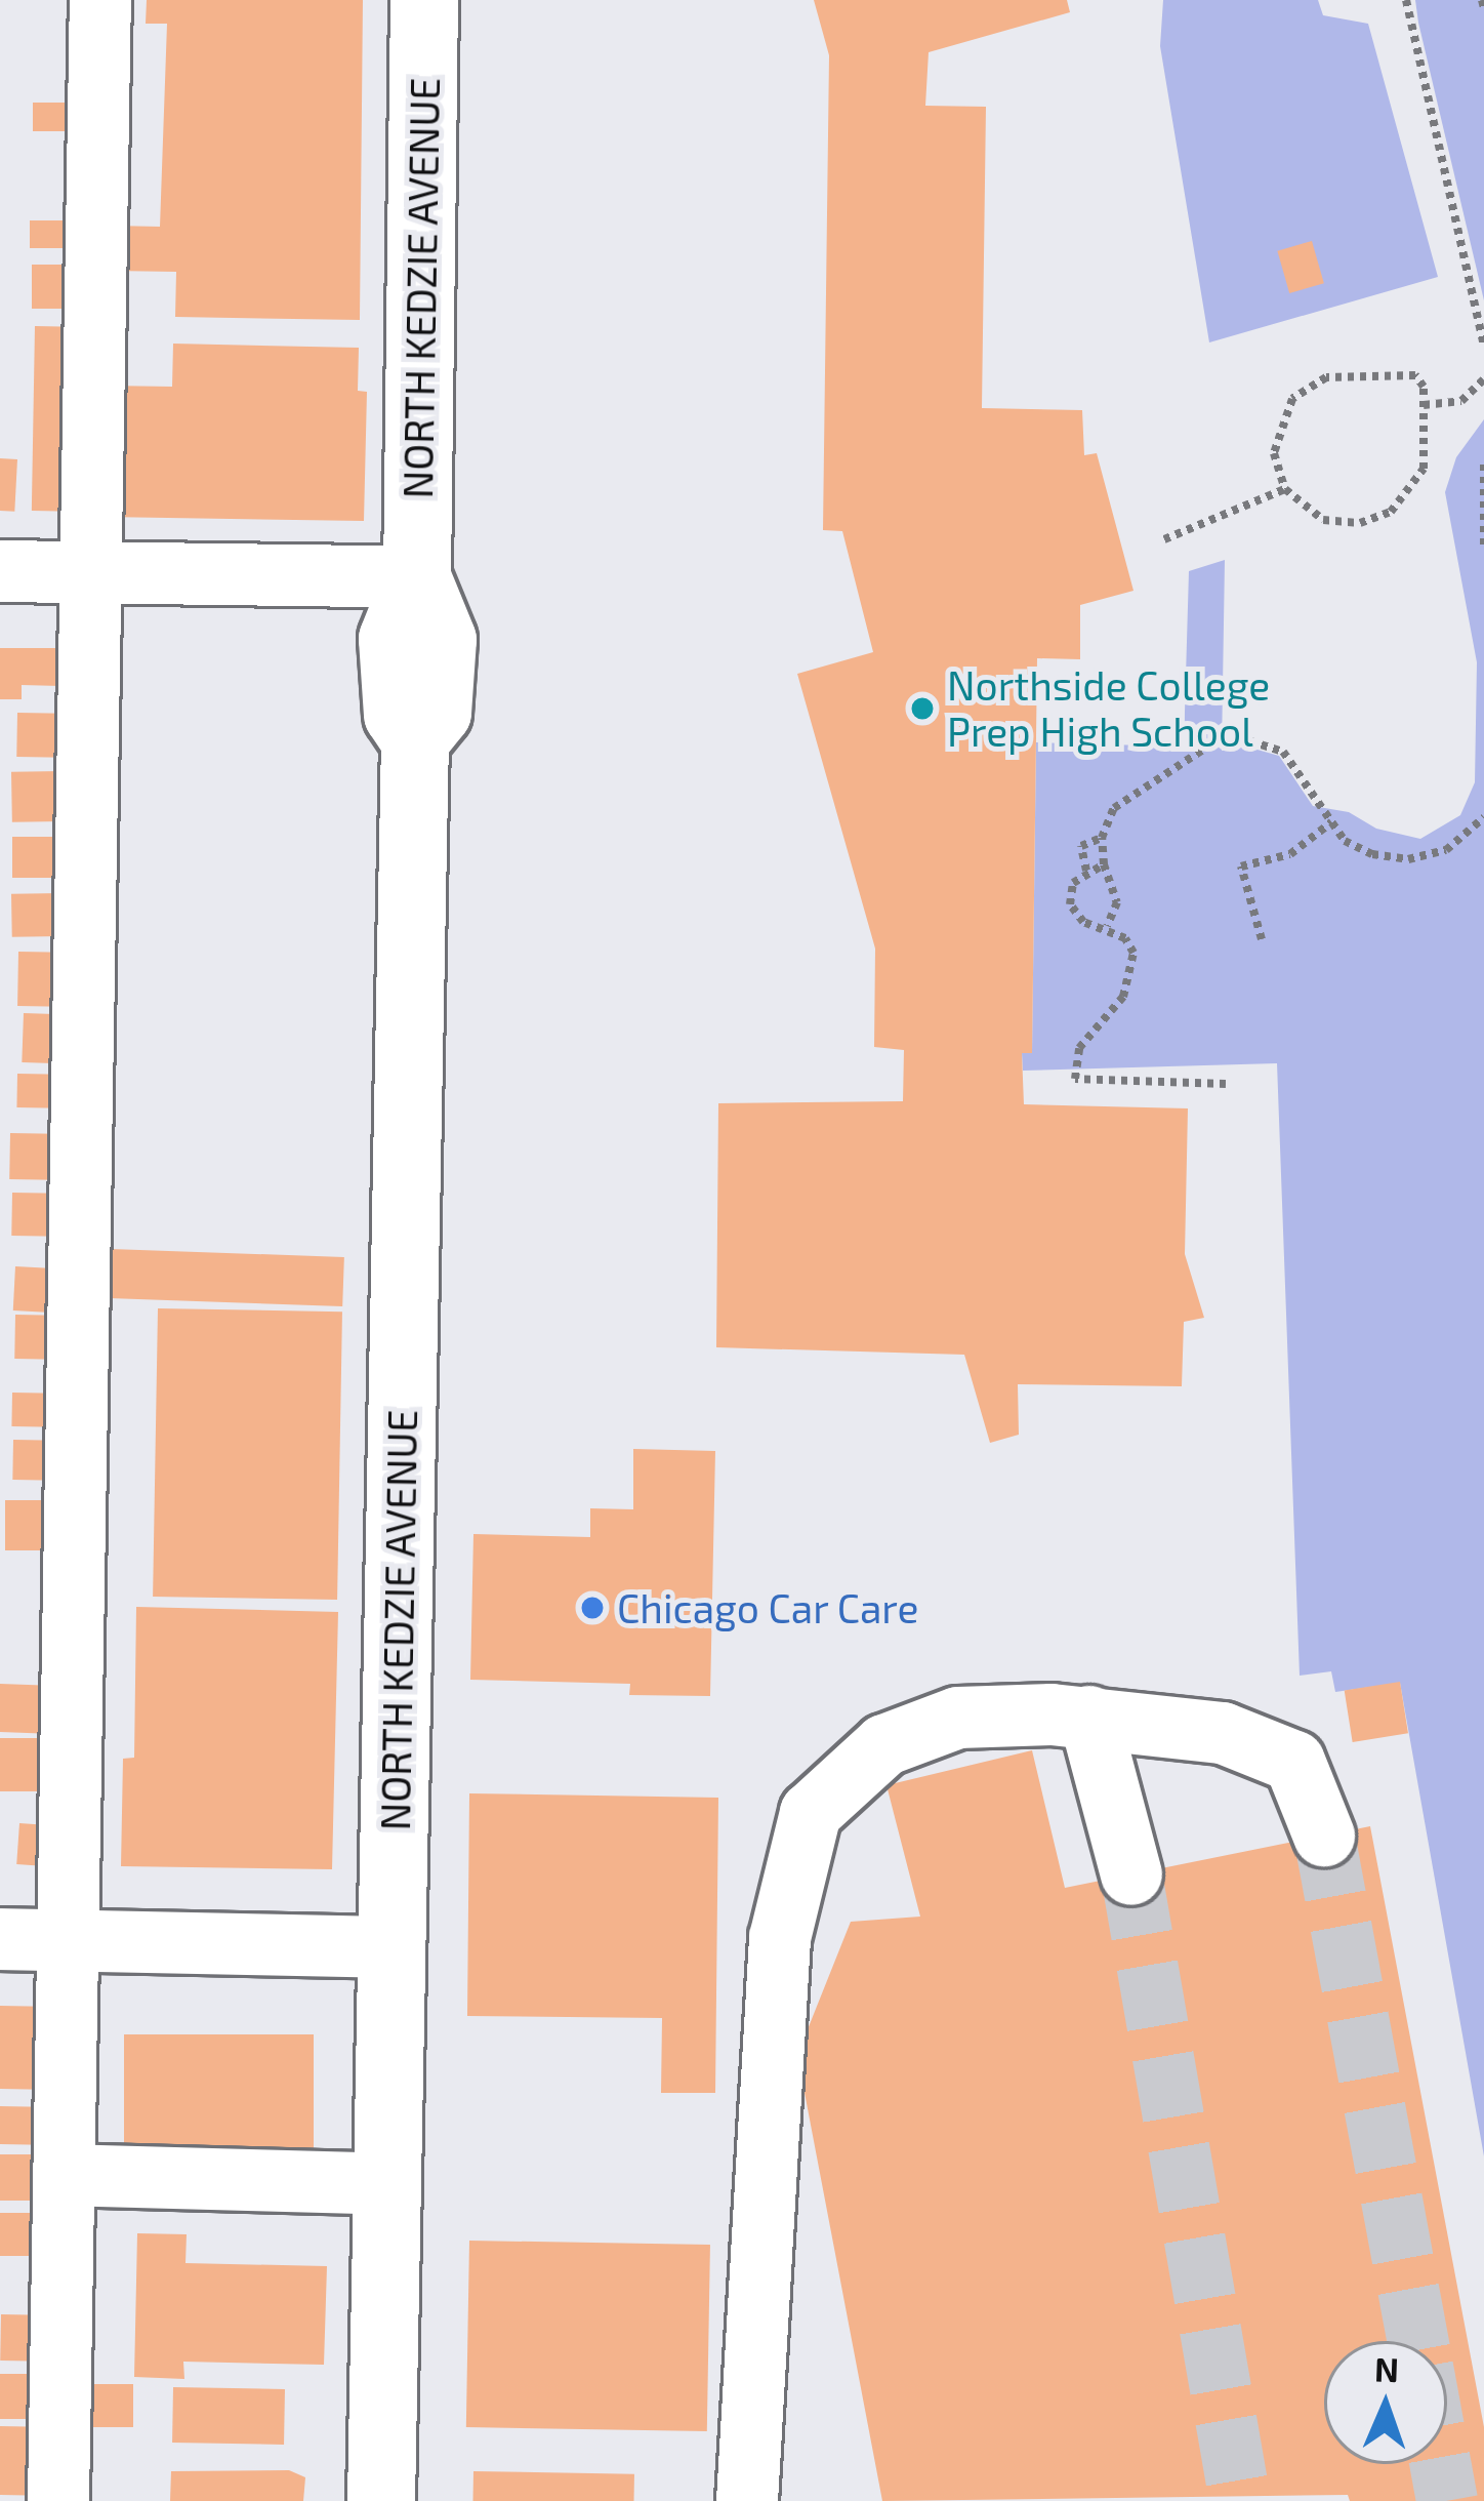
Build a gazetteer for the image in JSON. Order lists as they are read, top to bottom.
{
  "streets": {
    "main road": ["NORTH KEDZIE AVENUE"]
  },
  "places": ["Northside College Prep High School", "Chicago Car Care"],
  "north": "top"
}
